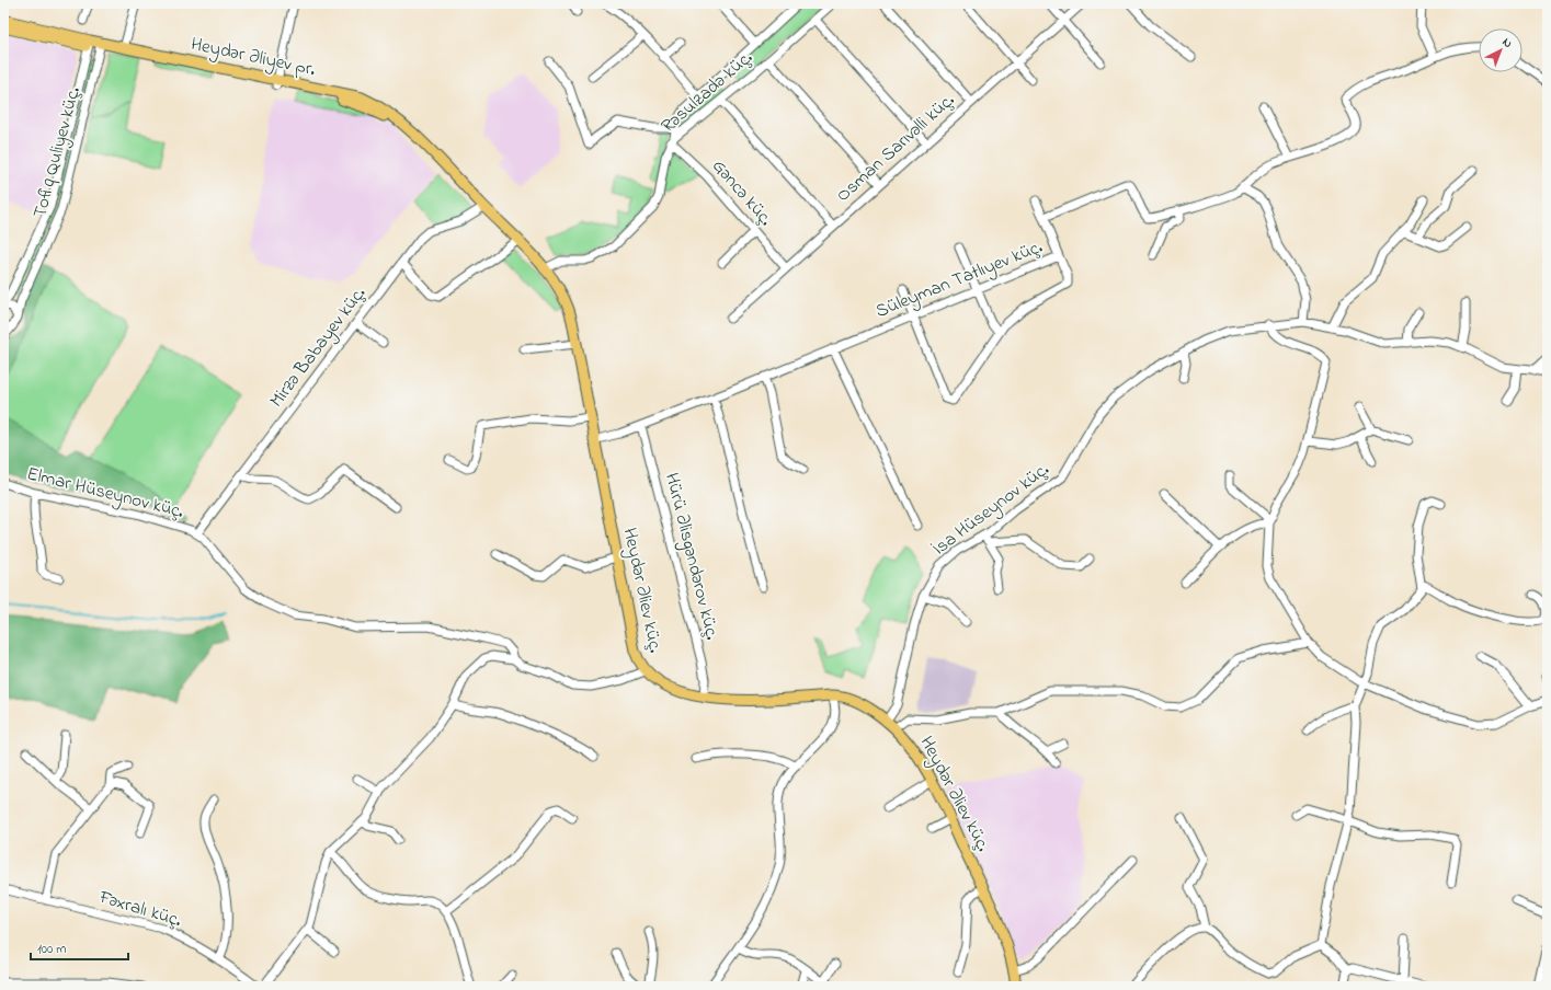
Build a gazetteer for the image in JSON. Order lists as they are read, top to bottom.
{
  "streets": {
    "main road": ["Heydər Əliyev pr.", "Heydər Əliev küç."],
    "street": [
      "Rəsulzadə küç.",
      "Osman Sarıvəlli küç.",
      "Tofiq Quliyev küç.",
      "Gəncə küç.",
      "Süleyman Tatlıyev küç.",
      "Mirzə Babayev küç.",
      "Elmar Hüseynov küç.",
      "İsa Hüseynov küç.",
      "Hürü Əlisgəndərov küç.",
      "Fəxralı küç."
    ]
  },
  "crossings": [
    ["Heydər Əliyev pr.", "Tofiq Quliyev küç."],
    ["Heydər Əliyev pr.", "Heydər Əliev küç."],
    ["Rəsulzadə küç.", "Gəncə küç."],
    ["Rəsulzadə küç.", "Heydər Əliev küç."],
    ["Osman Sarıvəlli küç.", "Gəncə küç."],
    ["Süleyman Tatlıyev küç.", "Hürü Əlisgəndərov küç."],
    ["Süleyman Tatlıyev küç.", "Heydər Əliev küç."],
    ["Mirzə Babayev küç.", "Elmar Hüseynov küç."],
    ["Mirzə Babayev küç.", "Heydər Əliev küç."],
    ["Elmar Hüseynov küç.", "Heydər Əliev küç."],
    ["İsa Hüseynov küç.", "Heydər Əliev küç."],
    ["Hürü Əlisgəndərov küç.", "Heydər Əliev küç."]
  ],
  "scale_bar": "100 m",
  "north": "top right"
}
